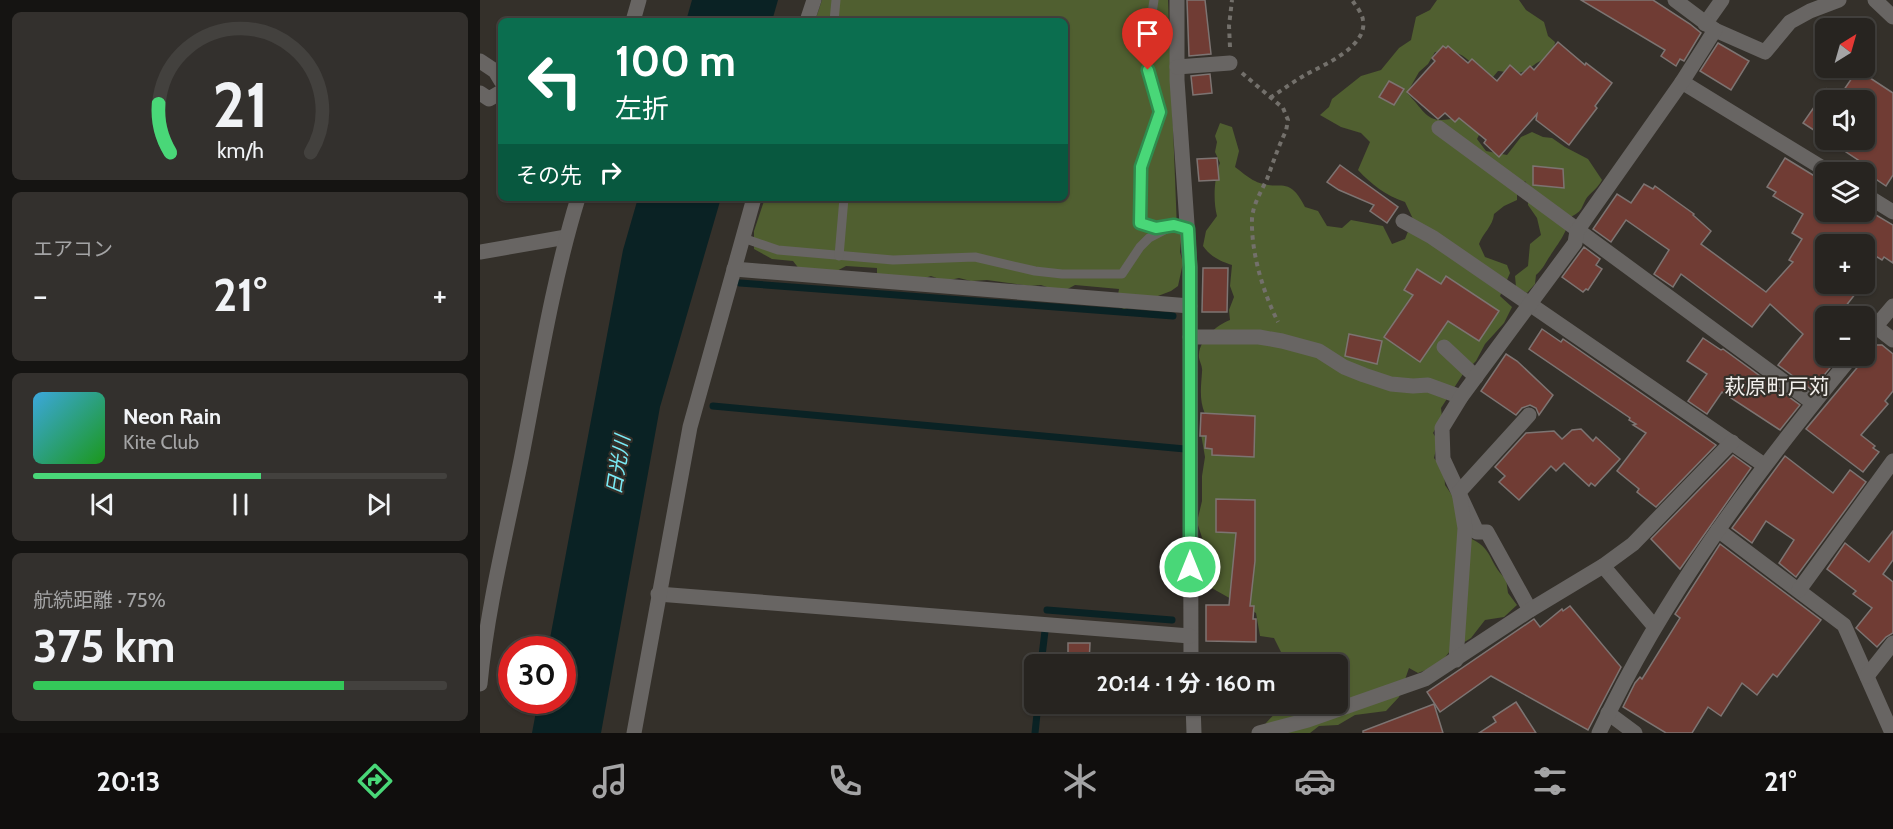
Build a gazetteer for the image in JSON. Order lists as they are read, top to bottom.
{
  "districts": ["萩原町戸苅"],
  "water": ["日光川"],
  "north": "top right",
  "page": {
    "map_buttons": ["+", "−"],
    "turn": ["100 m", "左折"],
    "then": "その先",
    "tile": [
      "エアコン",
      ["航続距離 · 75%", "375 km"]
    ],
    "heat": ["−", "21°", "+"],
    "song": ["Neon Rain", "Kite Club"],
    "limit": "30",
    "trip": "20:14 · 1 分 · 160 m",
    "tabs": ["20:13", "21°"],
    "gauge": ["21", "km/h"]
  }
}
